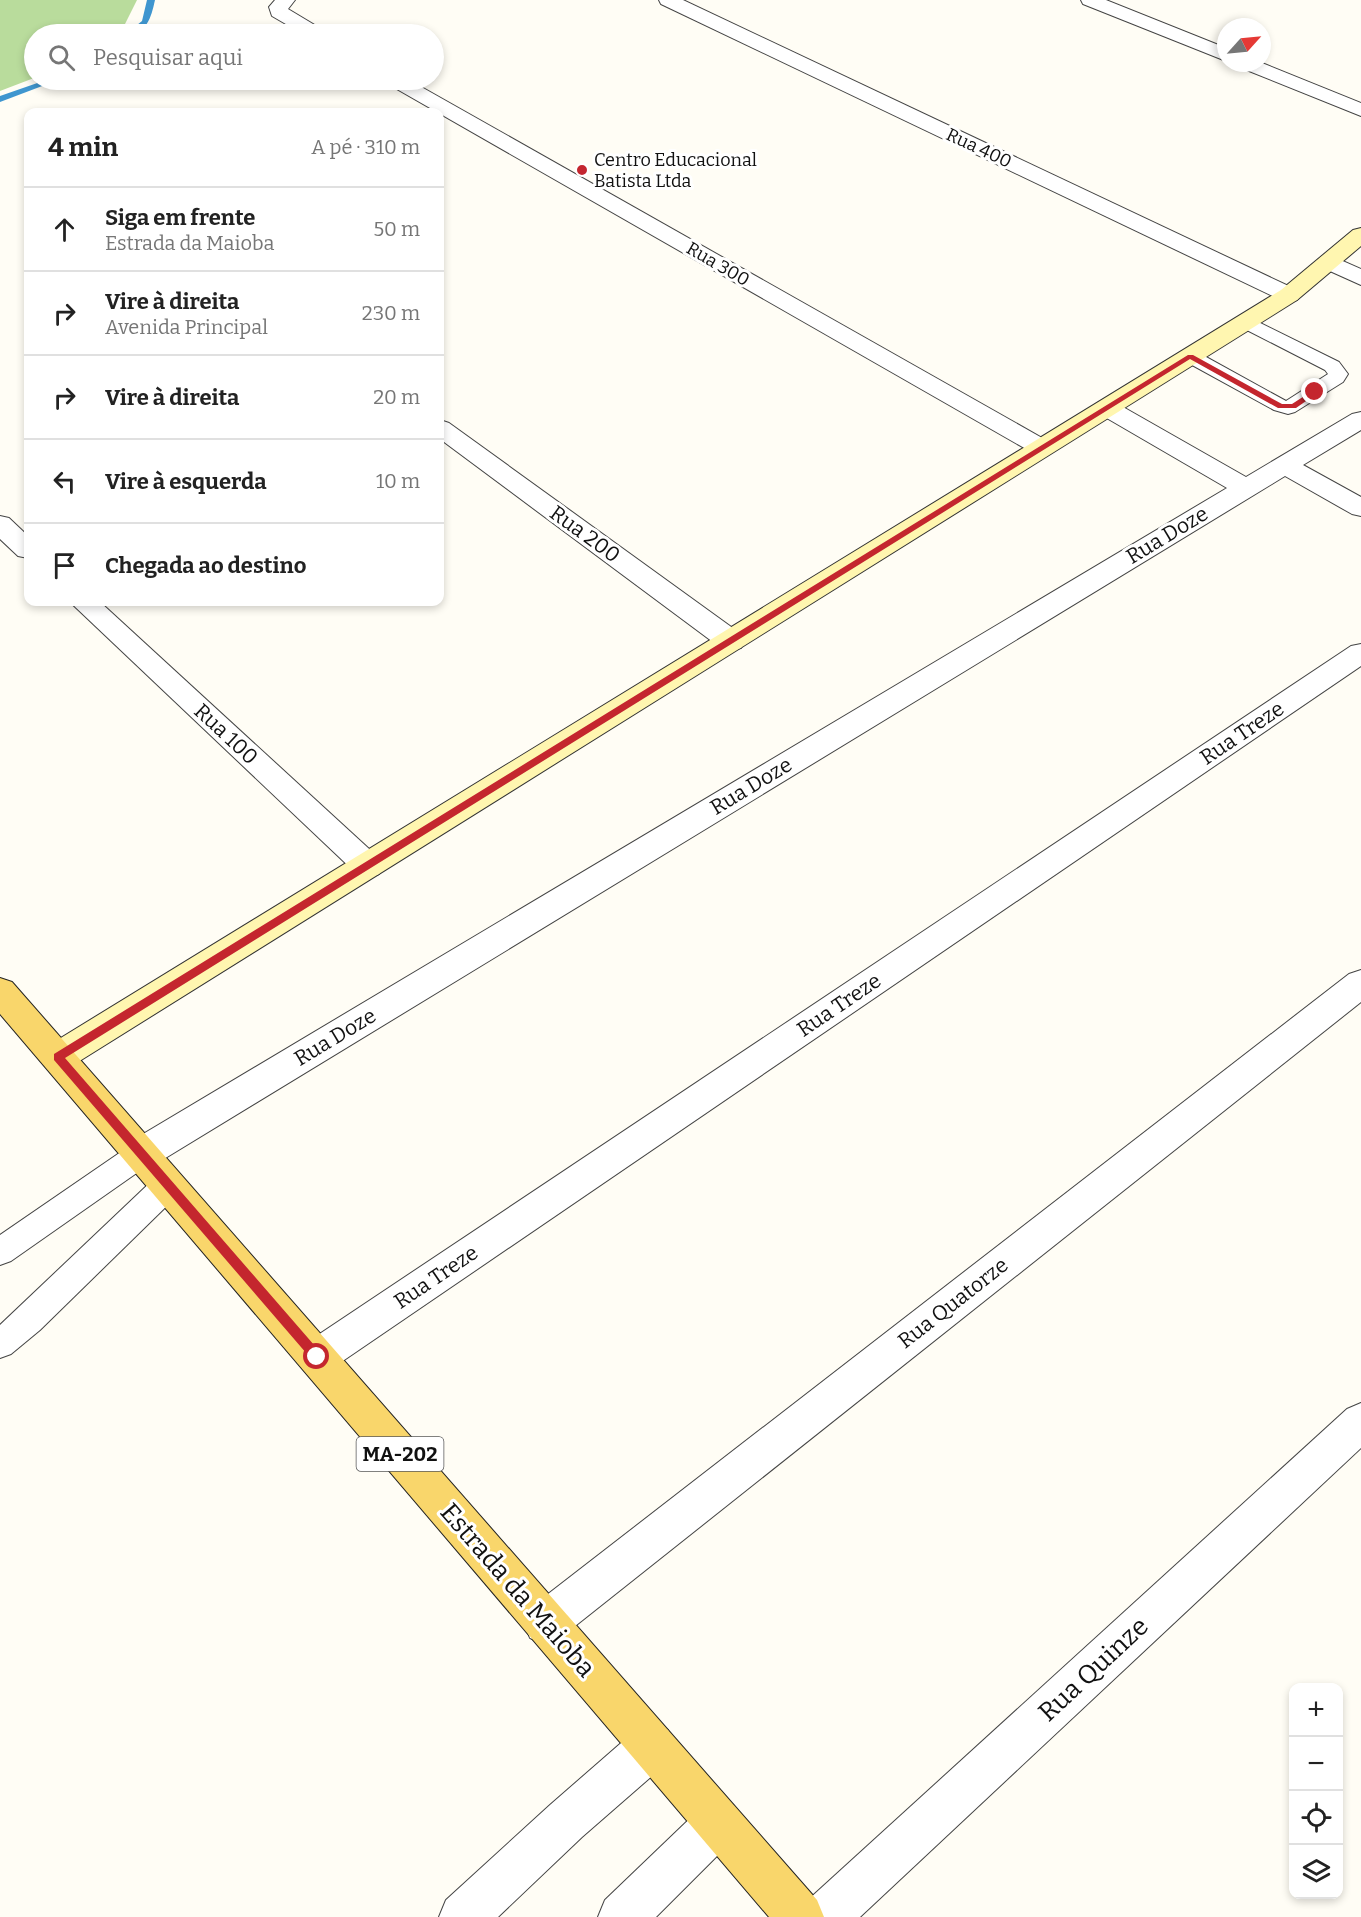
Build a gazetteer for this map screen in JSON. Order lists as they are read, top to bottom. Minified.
{"streets":{"main road":["MA-202","Estrada da Maioba"],"street":["Rua 400","Rua 300","Rua 200","Rua Doze","Rua Treze","Rua 100","Rua Quatorze","Rua Quinze"]},"crossings":[["Rua Doze","Estrada da Maioba"],["Rua Treze","Estrada da Maioba"],["Rua Quatorze","Estrada da Maioba"]],"places":["Centro Educacional Batista Ltda"],"north":"top right","page":{"search":"Pesquisar aqui","heading":["4 min","A pé · 310 m"],"list":[["Siga em frente","Estrada da Maioba","50 m"],["Vire à direita","Avenida Principal","230 m"],["Vire à direita","20 m"],["Vire à esquerda","10 m"],"Chegada ao destino"],"map_buttons":["+","−"]}}
